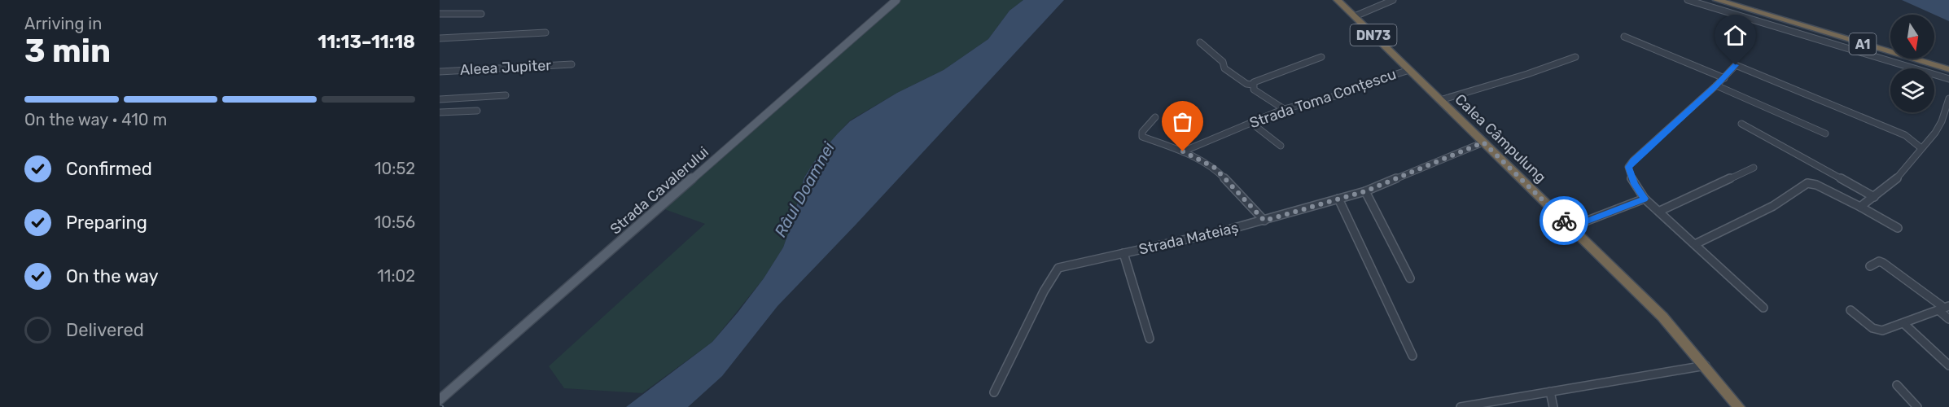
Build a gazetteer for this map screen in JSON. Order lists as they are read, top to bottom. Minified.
{"streets":{"highway":["DN73","A1","Calea Câmpulung"],"main road":["Strada Cavalerului"],"street":["Aleea Jupiter","Strada Toma Conțescu","Strada Mateiaș"]},"crossings":[["Strada Toma Conțescu","Calea Câmpulung"],["Calea Câmpulung","Strada Mateiaș"]],"water":["Râul Doamnei"],"north":"bottom","page":{"heading":["3 min","Arriving in","11:13–11:18"],"bar":"On the way · 410 m","list":[["Confirmed","10:52"],["Preparing","10:56"],["On the way","11:02"],"Delivered"]}}
